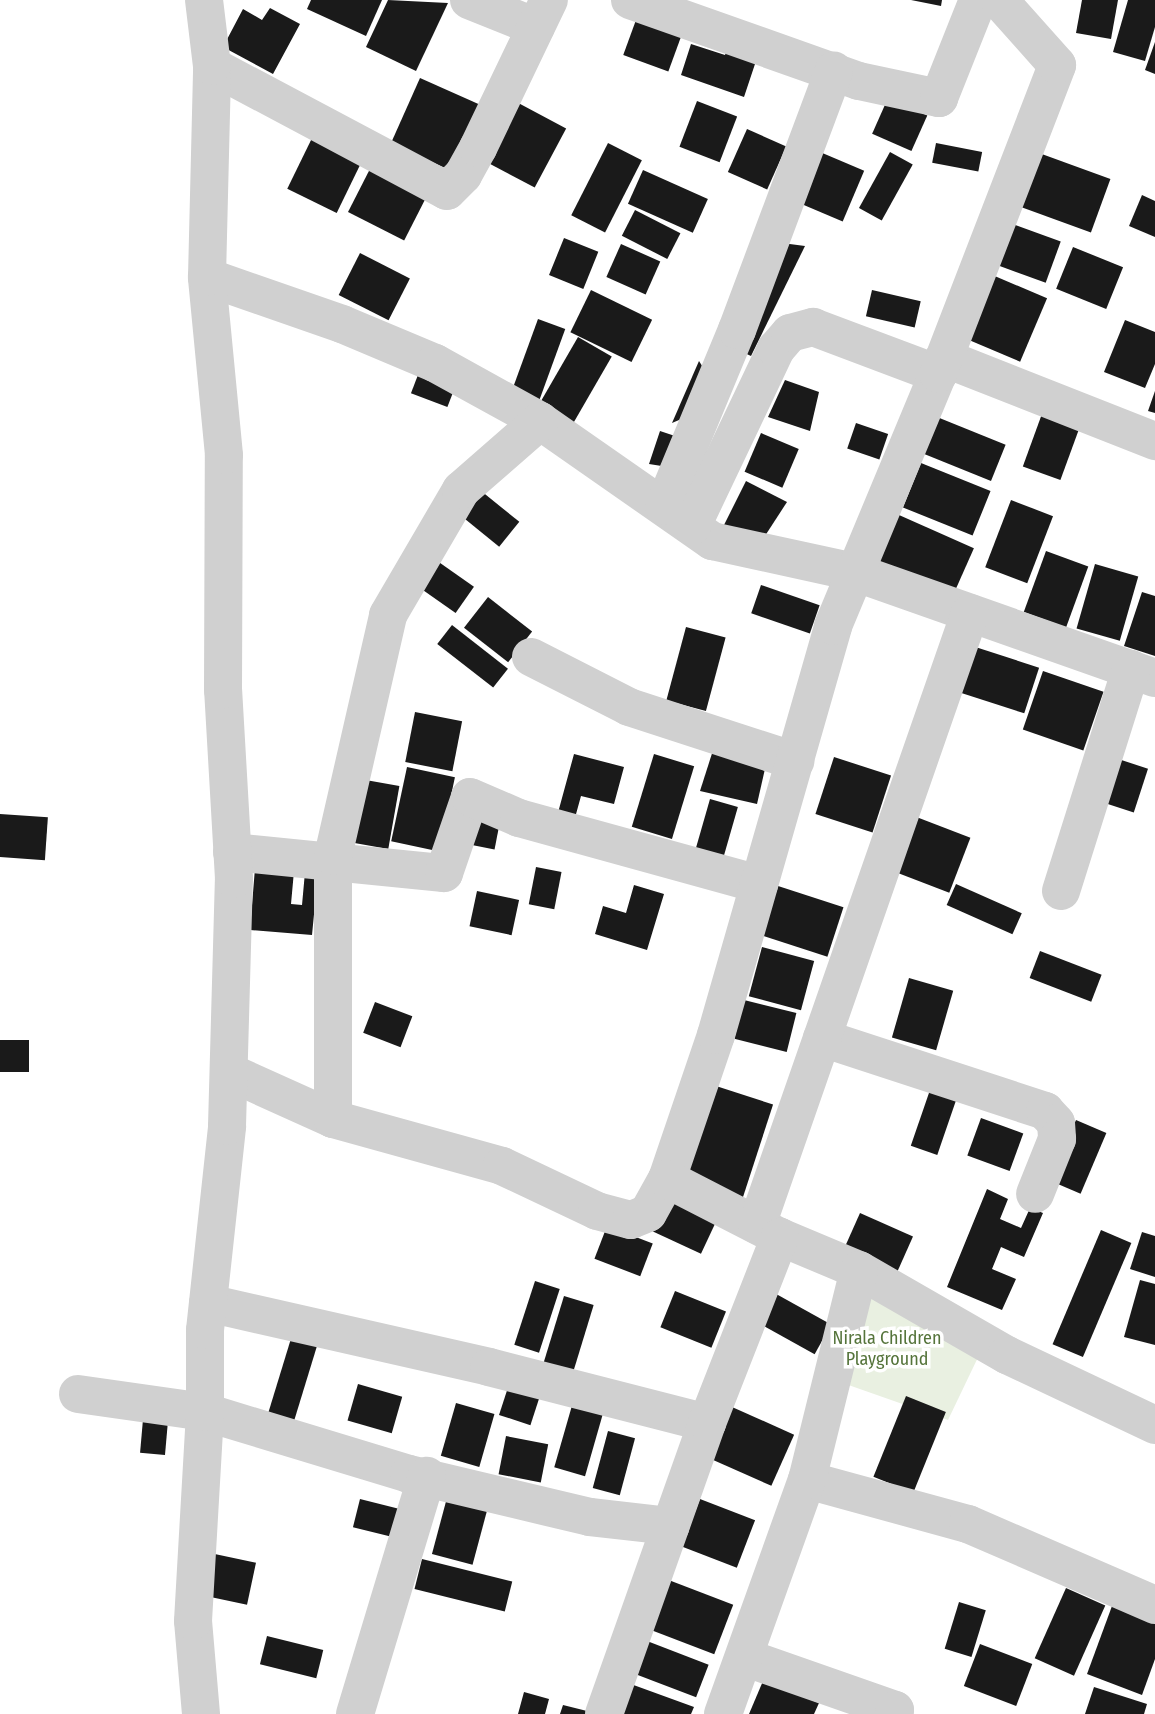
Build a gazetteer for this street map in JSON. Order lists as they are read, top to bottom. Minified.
{"parks":["Nirala Children Playground"]}
